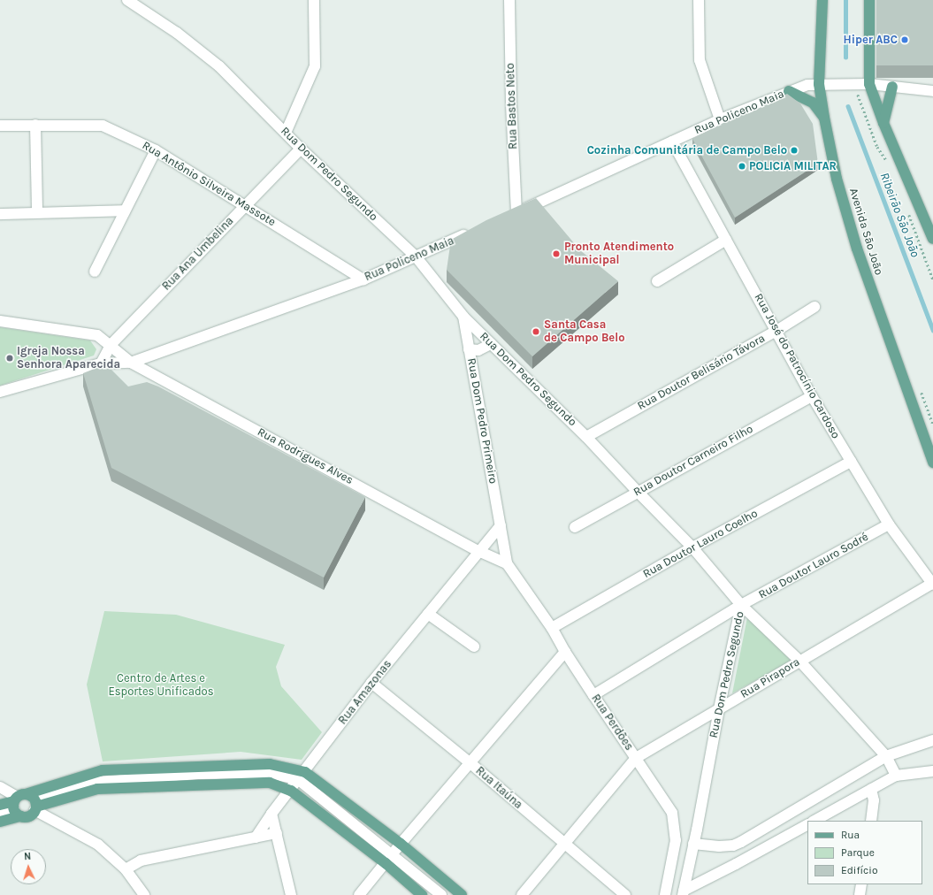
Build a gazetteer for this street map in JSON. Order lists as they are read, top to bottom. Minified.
{"streets":{"main road":["Avenida São João"],"street":["Rua Bastos Neto","Rua Policeno Maia","Rua Dom Pedro Segundo","Rua Antônio Silveira Massote","Rua Ana Umbelina","Rua José do Patrocínio Cardoso","Rua Doutor Belisário Távora","Rua Dom Pedro Primeiro","Rua Rodrigues Alves","Rua Doutor Carneiro Filho","Rua Doutor Lauro Coelho","Rua Doutor Lauro Sodré","Rua Pirapora","Rua Amazonas","Rua Perdões","Rua Itaúna"]},"crossings":[["Rua Bastos Neto","Rua Policeno Maia"],["Rua Policeno Maia","Rua Dom Pedro Segundo"],["Rua Policeno Maia","Rua Antônio Silveira Massote"],["Rua Policeno Maia","Avenida São João"],["Rua Policeno Maia","Rua José do Patrocínio Cardoso"],["Rua Policeno Maia","Rua Rodrigues Alves"],["Rua Dom Pedro Segundo","Rua Ana Umbelina"],["Rua Dom Pedro Segundo","Rua Doutor Belisário Távora"],["Rua Dom Pedro Segundo","Rua Dom Pedro Primeiro"],["Rua Dom Pedro Segundo","Rua Doutor Carneiro Filho"],["Rua Dom Pedro Segundo","Rua Doutor Lauro Coelho"],["Rua Dom Pedro Segundo","Rua Doutor Lauro Sodré"],["Rua Dom Pedro Segundo","Rua Pirapora"],["Rua Antônio Silveira Massote","Rua Ana Umbelina"],["Rua Ana Umbelina","Rua Rodrigues Alves"],["Rua José do Patrocínio Cardoso","Rua Doutor Belisário Távora"],["Rua José do Patrocínio Cardoso","Rua Doutor Carneiro Filho"],["Rua José do Patrocínio Cardoso","Rua Doutor Lauro Coelho"],["Rua José do Patrocínio Cardoso","Rua Doutor Lauro Sodré"],["Rua José do Patrocínio Cardoso","Rua Pirapora"],["Rua Dom Pedro Primeiro","Rua Perdões"],["Rua Rodrigues Alves","Rua Amazonas"],["Rua Doutor Lauro Coelho","Rua Perdões"],["Rua Doutor Lauro Sodré","Rua Perdões"],["Rua Pirapora","Rua Perdões"],["Rua Pirapora","Rua Itaúna"],["Rua Amazonas","Rua Itaúna"]],"water":["Ribeirão São João"],"parks":["Centro de Artes e Esportes Unificados"],"places":["Hiper ABC","Cozinha Comunitária de Campo Belo","POLICIA MILITAR","Pronto Atendimento Municipal","Santa Casa de Campo Belo","Igreja Nossa Senhora Aparecida"],"legend":["Rua","Parque","Edifício"],"north":"top"}
